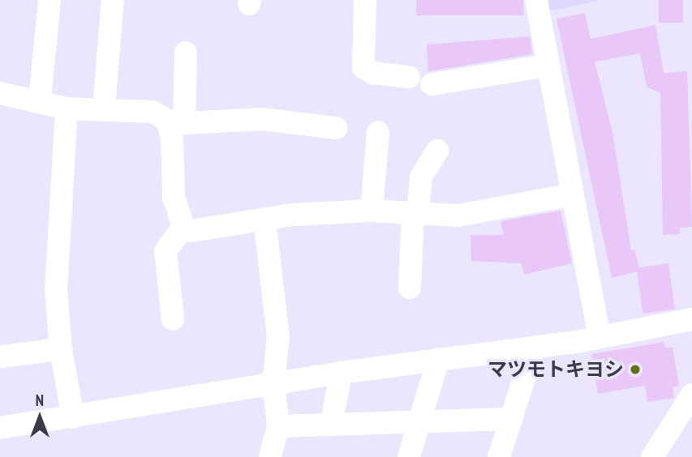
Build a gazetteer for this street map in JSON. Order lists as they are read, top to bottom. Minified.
{"places":["マツモトキヨシ"],"north":"top"}
